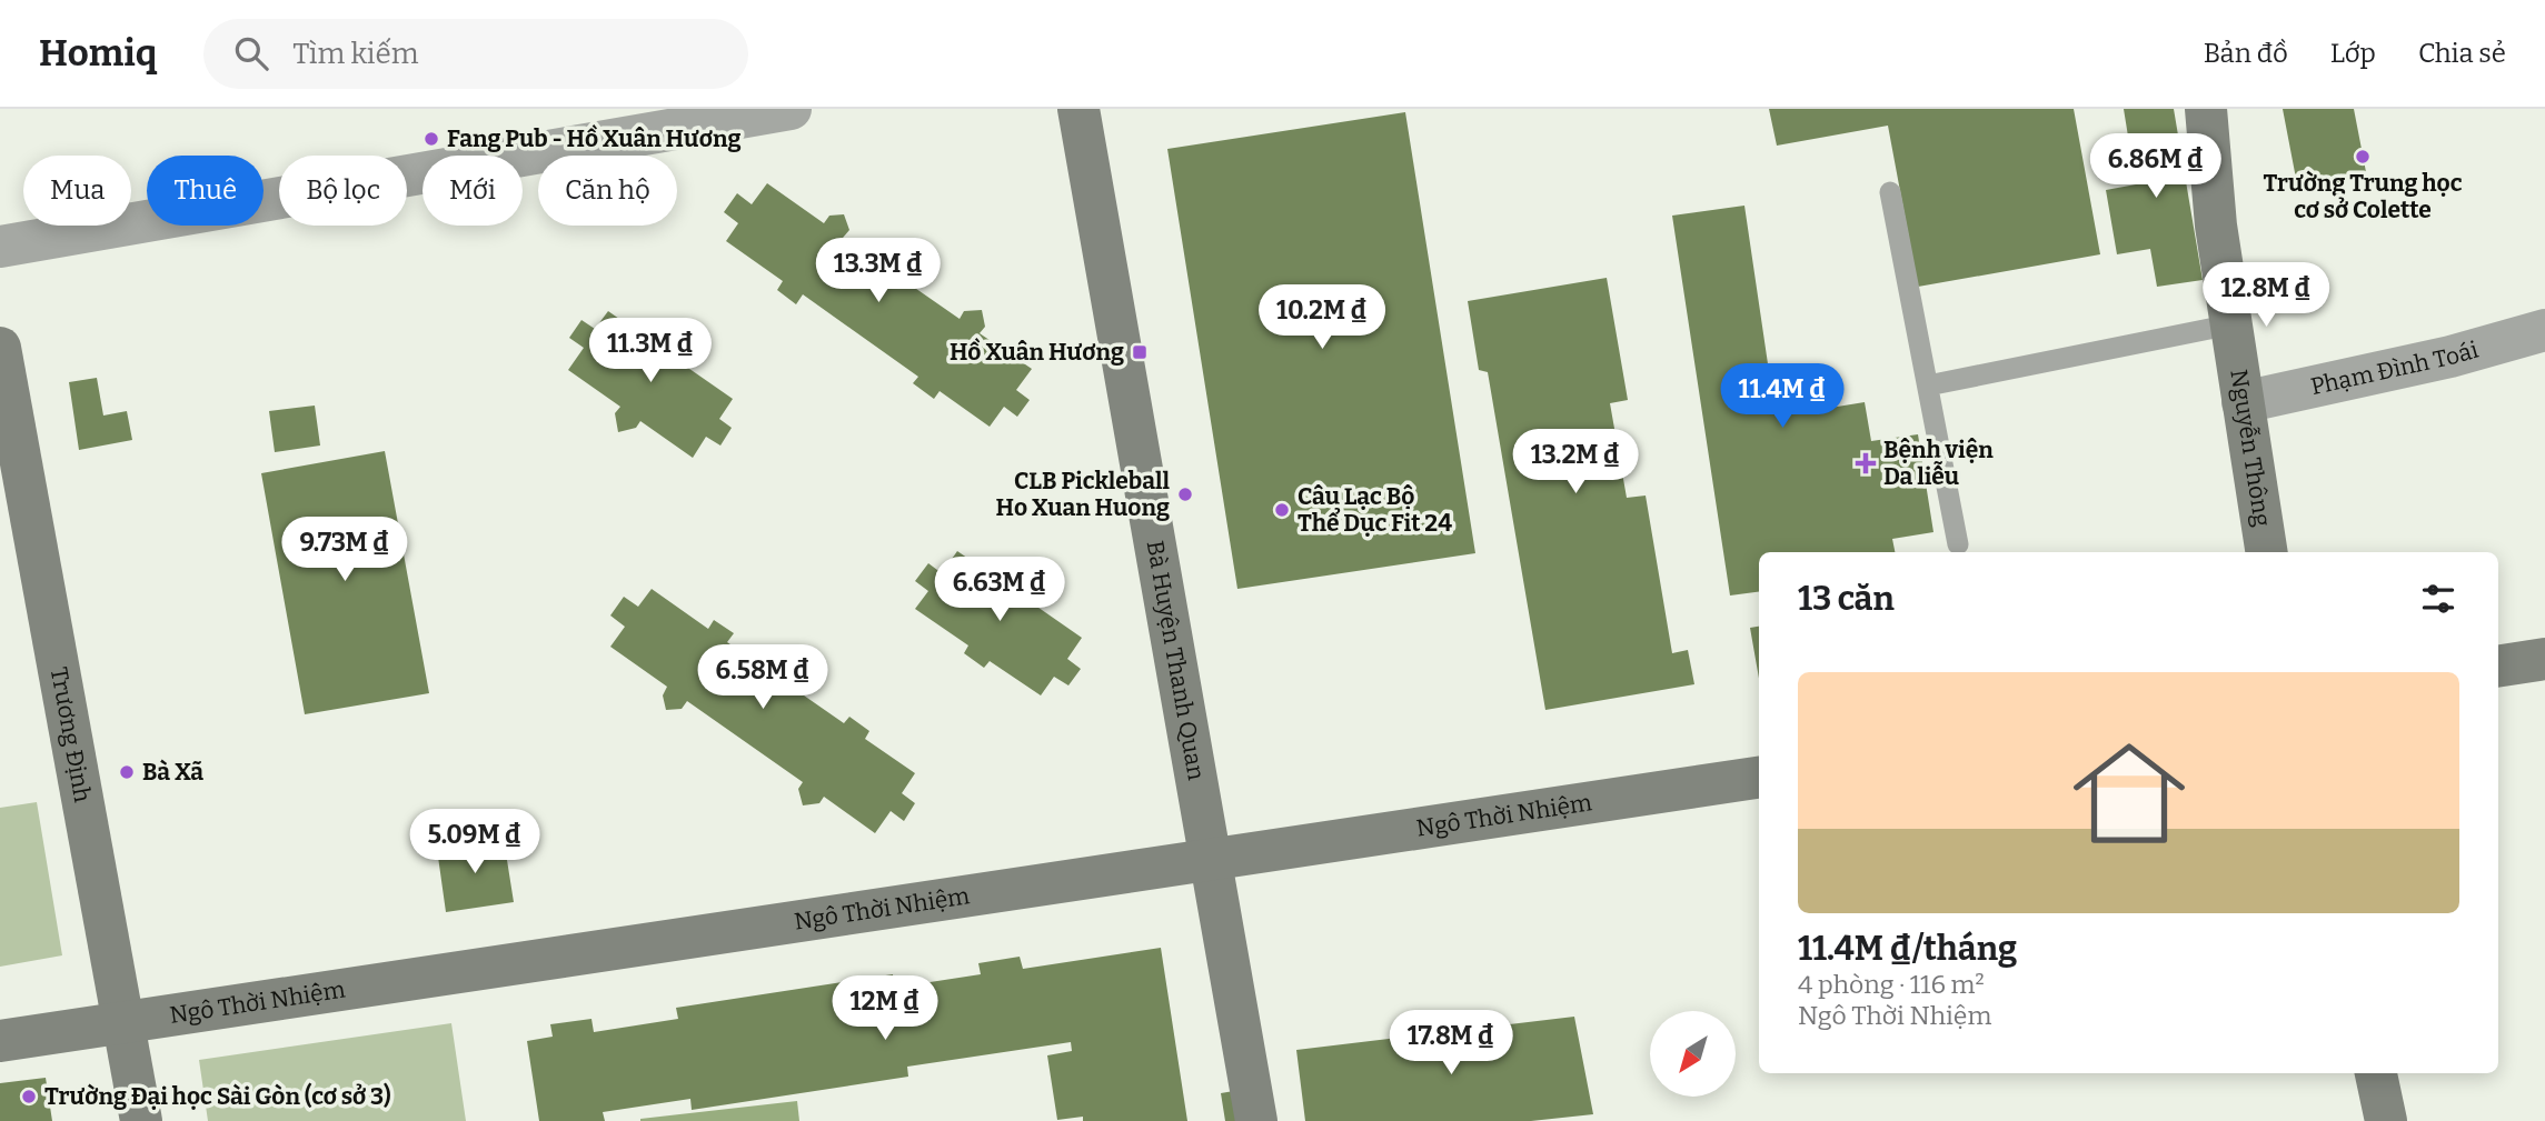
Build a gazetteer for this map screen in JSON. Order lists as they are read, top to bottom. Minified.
{"streets":{"street":["Phạm Ðình Toái","Nguyễn Thông","Bà Huyện Thanh Quan","Trương Định","Ngô Thời Nhiệm"]},"crossings":[["Phạm Ðình Toái","Nguyễn Thông"],["Bà Huyện Thanh Quan","Ngô Thời Nhiệm"],["Trương Định","Ngô Thời Nhiệm"]],"places":{"other":["Fang Pub - Hồ Xuân Hương","Trường Trung học cơ sở Colette","CLB Pickleball Ho Xuan Huong","Câu Lạc Bộ Thể Dục Fit 24","Bà Xã","Trường Đại học Sài Gòn (cơ sở 3)"],"transit":["Hồ Xuân Hương"],"health":["Bệnh viện Da liễu"]},"north":"bottom left","page":{"header":"Homiq","search":"Tìm kiếm","nav":["Bản đồ","Lớp","Chia sẻ"],"price":["6.86M ₫","13.3M ₫","12.8M ₫","10.2M ₫","11.3M ₫","11.4M ₫","13.2M ₫","9.73M ₫","6.63M ₫","6.58M ₫","5.09M ₫","12M ₫","17.8M ₫"],"chip":["Mua","Thuê","Bộ lọc","Mới","Căn hộ"],"heading":"13 căn","list":[{"name":"11.4M ₫/tháng","note":"4 phòng · 116 m² · Ngô Thời Nhiệm"}]}}
